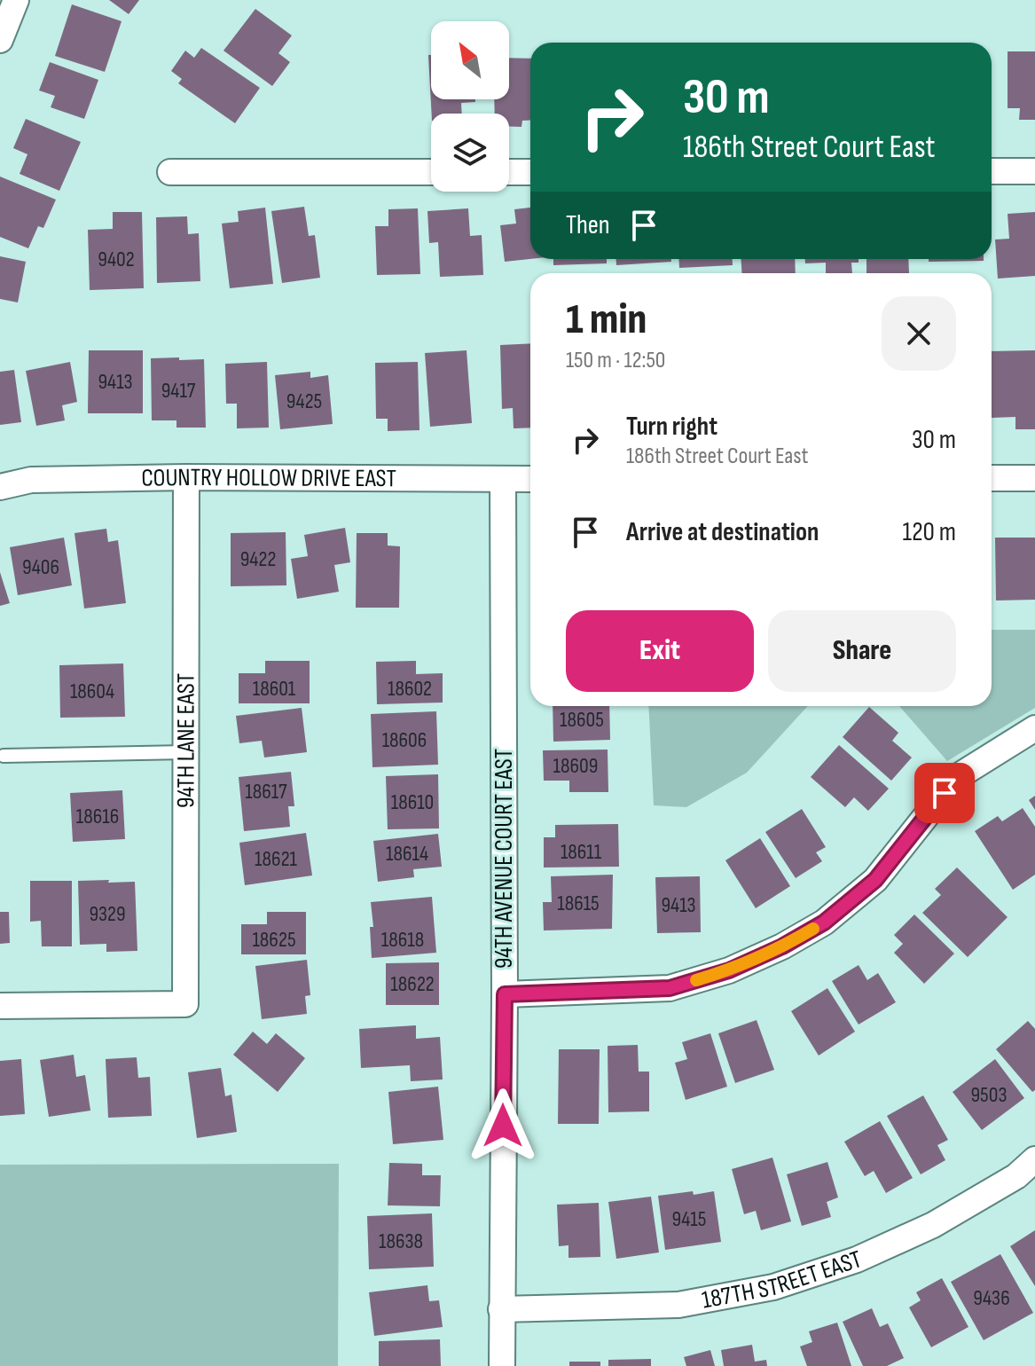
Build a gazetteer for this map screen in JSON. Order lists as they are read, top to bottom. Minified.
{"streets":{"street":["COUNTRY HOLLOW DRIVE EAST","94TH LANE EAST","94TH AVENUE COURT EAST","187TH STREET EAST"]},"crossings":[["COUNTRY HOLLOW DRIVE EAST","94TH LANE EAST"],["COUNTRY HOLLOW DRIVE EAST","94TH AVENUE COURT EAST"],["94TH AVENUE COURT EAST","187TH STREET EAST"]],"house_numbers":["9402","9413","9417","9425","9422","9406","18601","18602","18604","18605","18606","18609","18617","18610","18616","18611","18614","18621","18615","9413","9329","18625","18618","18622","9503","9415","18638","9436"],"north":"top left","page":{"turn":["30 m","186th Street Court East"],"then":"Then","heading":["1 min","150 m · 12:50"],"list":[{"name":"Turn right","note":"186th Street Court East","value":"30 m"},{"name":"Arrive at destination","value":"120 m"}],"buttons":["Exit","Share"]}}
